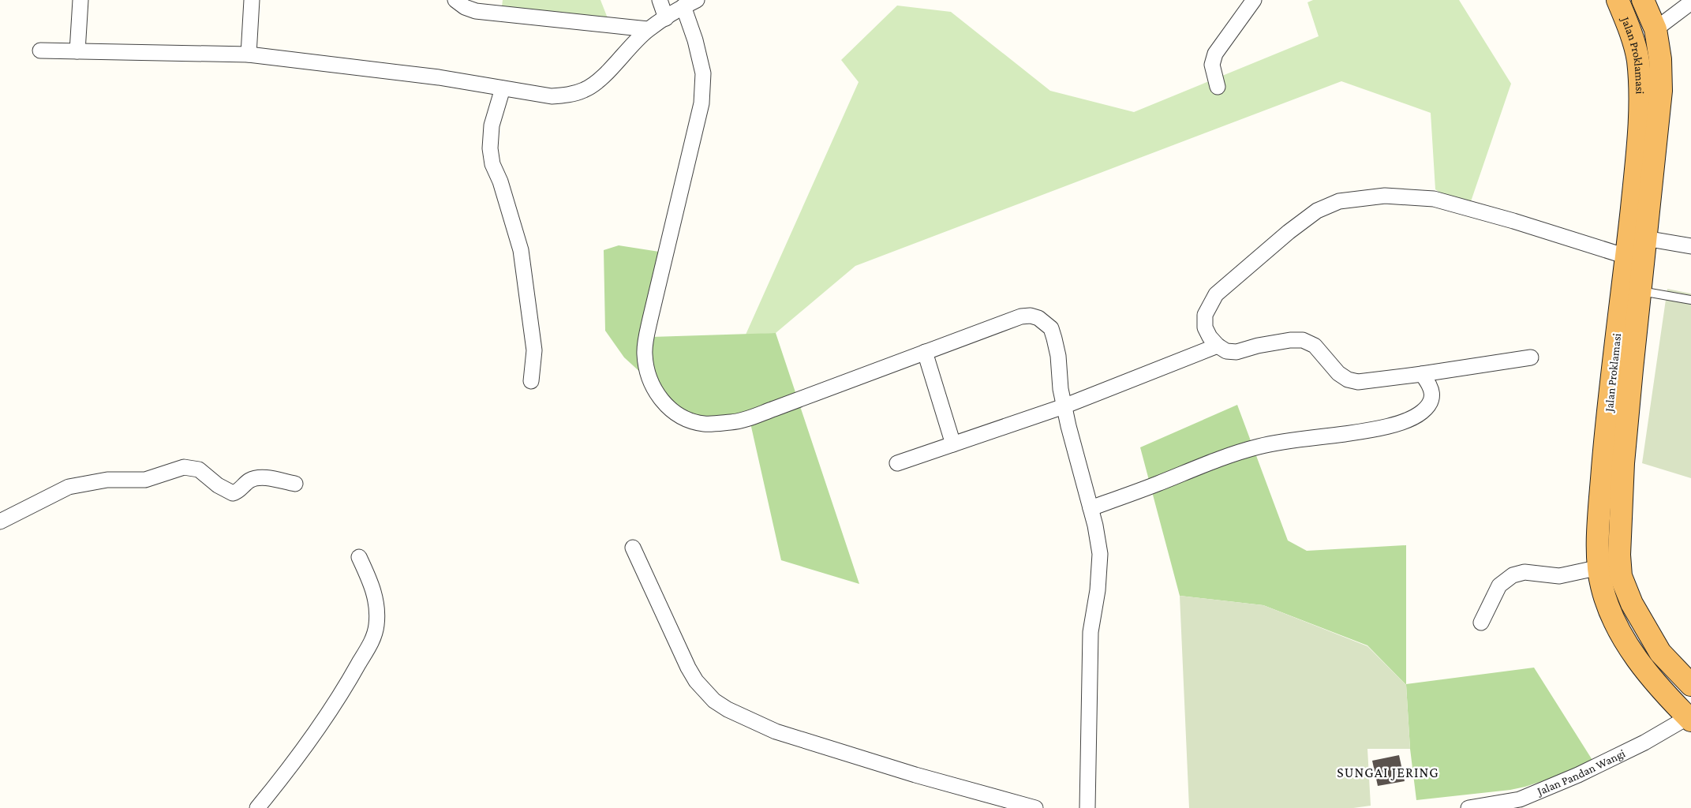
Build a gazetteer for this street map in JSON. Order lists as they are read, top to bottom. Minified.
{"streets":{"highway":["Jalan Proklamasi"],"street":["Jalan Pandan Wangi"]},"crossings":[["Jalan Proklamasi","Jalan Pandan Wangi"]],"districts":["SUNGAI JERING"]}
